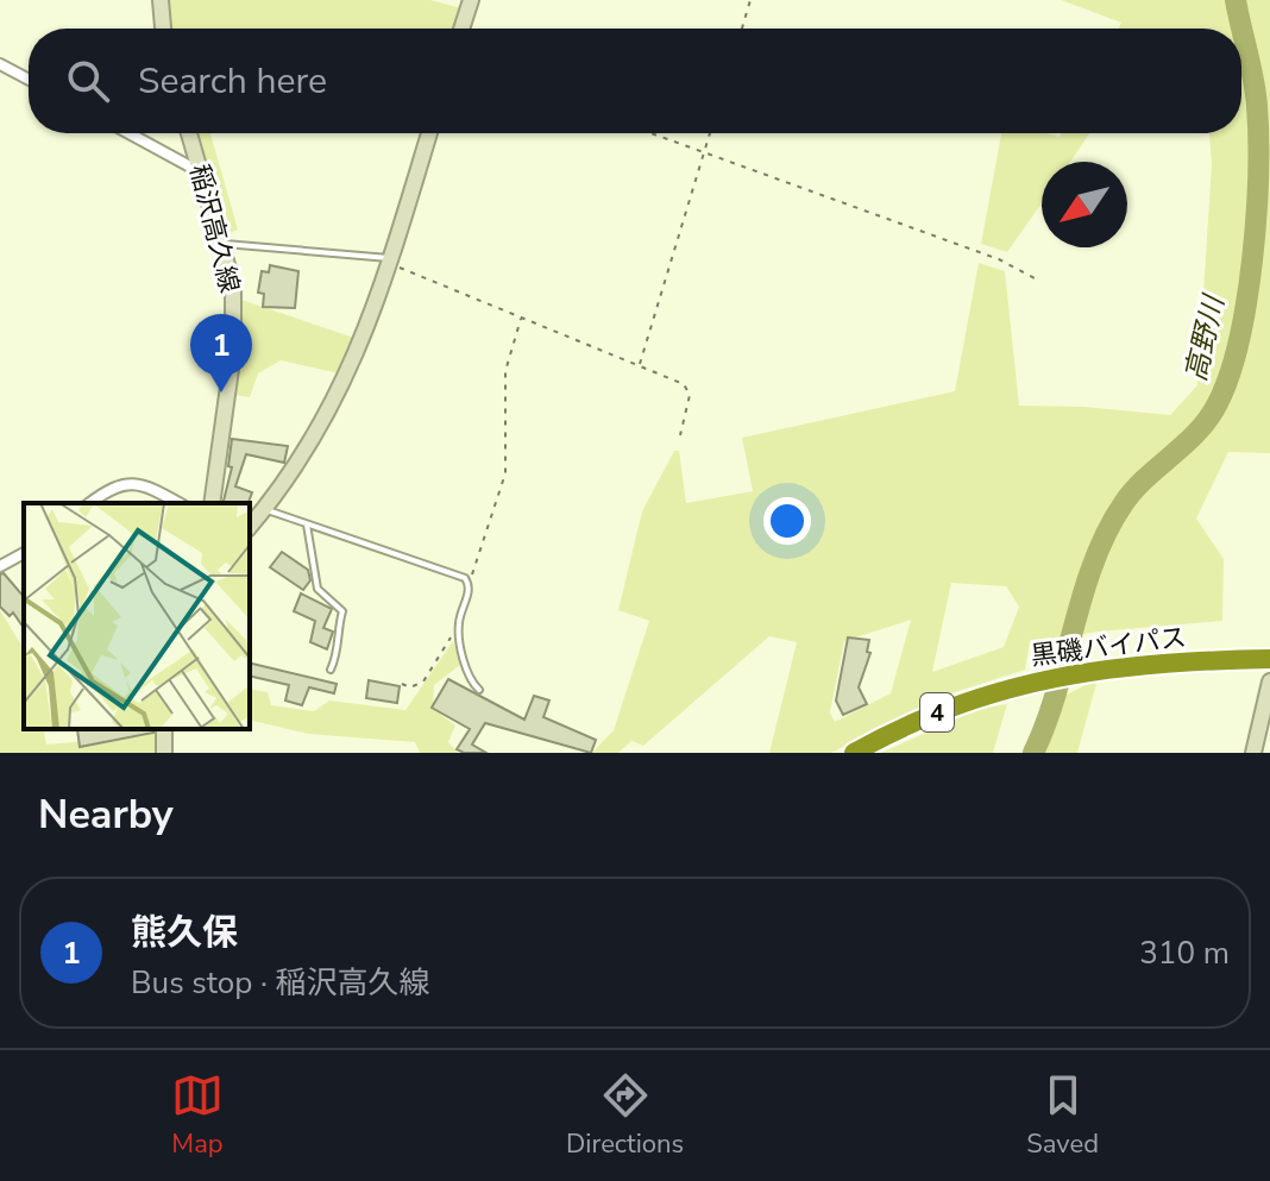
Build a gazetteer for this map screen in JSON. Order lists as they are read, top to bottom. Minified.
{"streets":{"highway":["黒磯バイパス","4"],"street":["稲沢高久線"]},"water":["高野川"],"north":"bottom left","page":{"search":"Search here","pins":"1","heading":"Nearby","list":[{"mark":"1","name":"熊久保","note":"Bus stop · 稲沢高久線","value":"310 m"}],"nav":["Map","Directions","Saved"]}}
